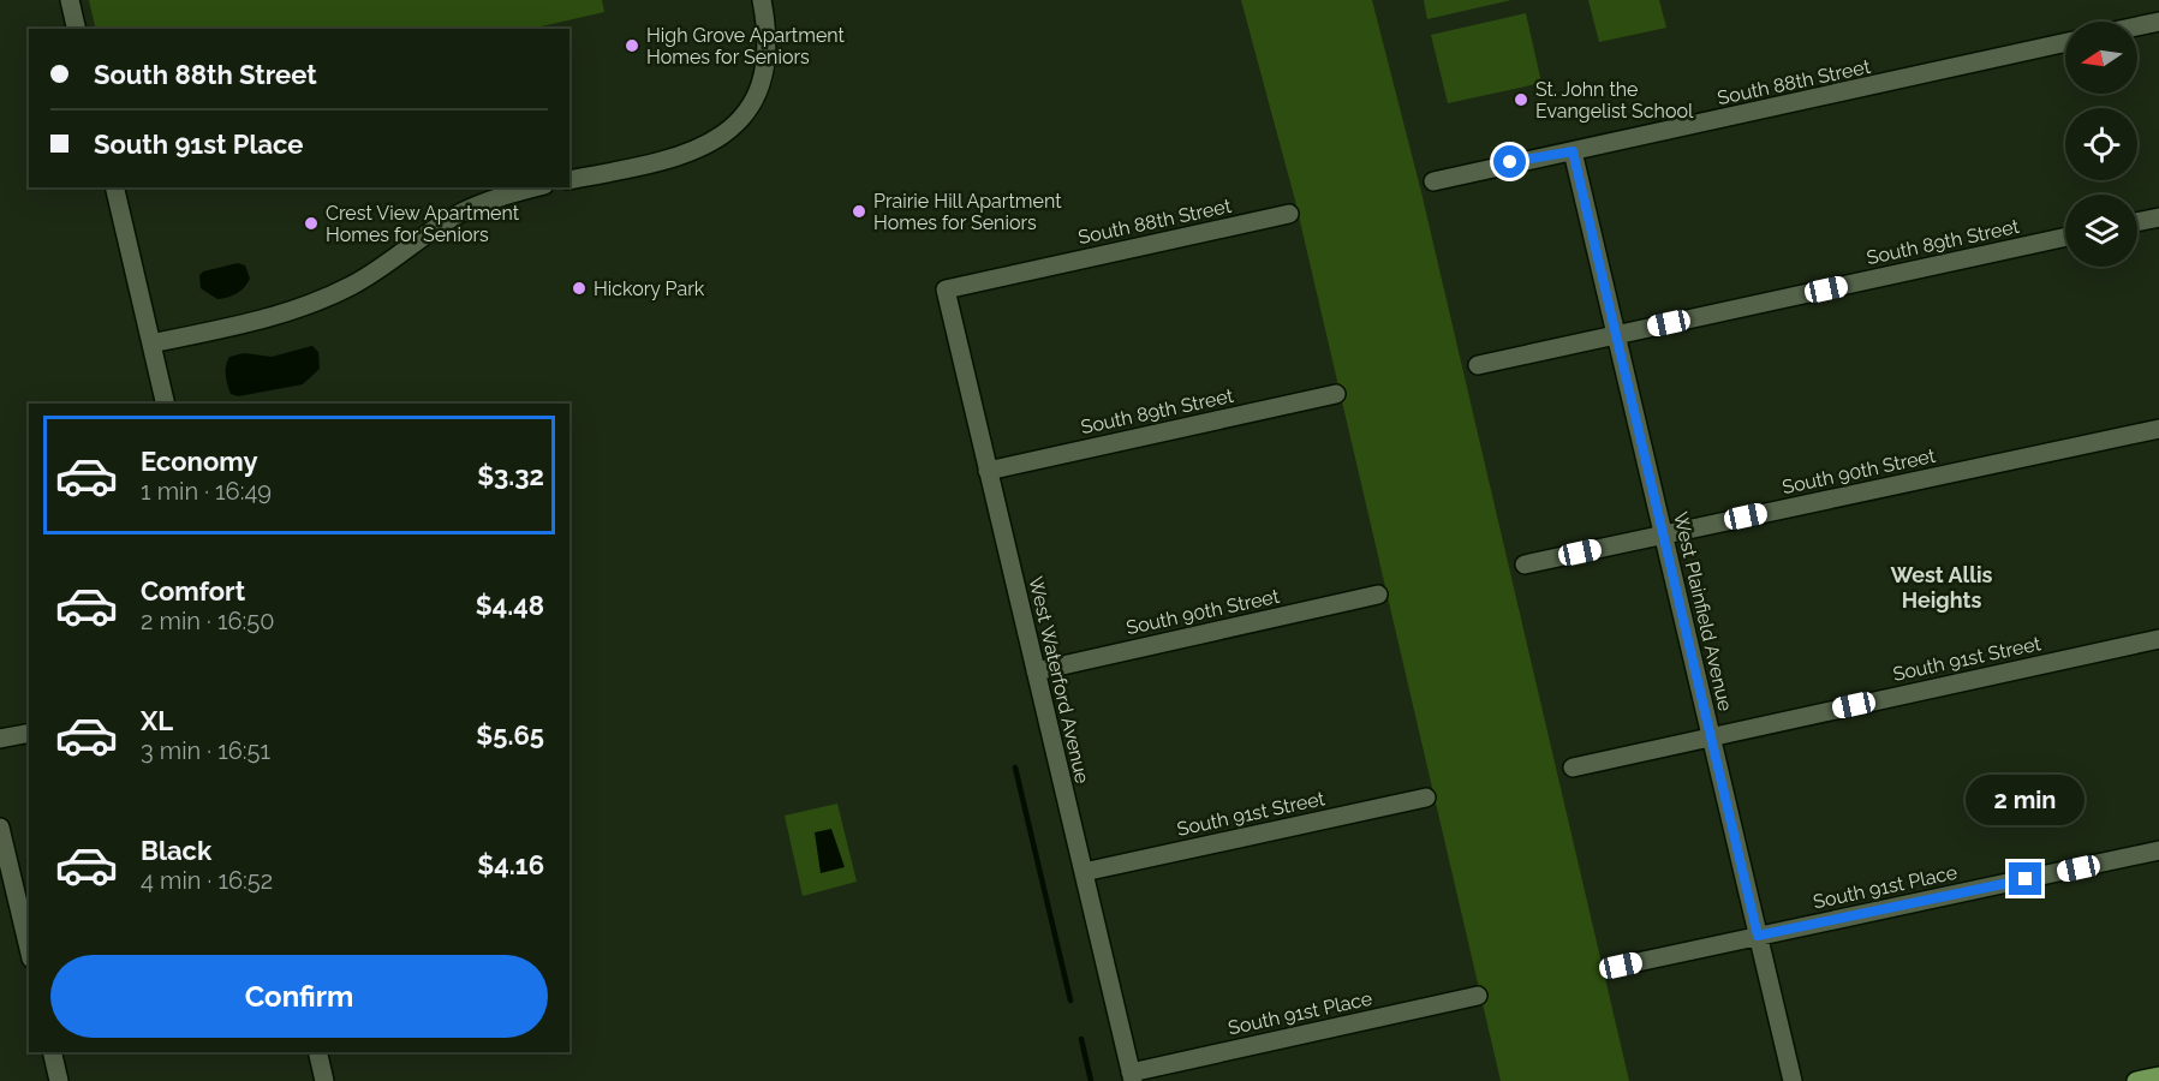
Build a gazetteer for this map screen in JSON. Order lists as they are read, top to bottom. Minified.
{"streets":{"street":["South 88th Street","South 89th Street","South 90th Street","West Plainfield Avenue","South 91st Street","West Waterford Avenue","South 91st Place"]},"crossings":[["South 88th Street","West Plainfield Avenue"],["South 88th Street","West Waterford Avenue"],["South 89th Street","West Plainfield Avenue"],["South 89th Street","West Waterford Avenue"],["South 90th Street","West Plainfield Avenue"],["South 90th Street","West Waterford Avenue"],["West Plainfield Avenue","South 91st Street"],["West Plainfield Avenue","South 91st Place"],["South 91st Street","West Waterford Avenue"],["West Waterford Avenue","South 91st Place"]],"districts":["West Allis Heights"],"places":["High Grove Apartment Homes for Seniors","St. John the Evangelist School","Prairie Hill Apartment Homes for Seniors","Crest View Apartment Homes for Seniors","Hickory Park"],"north":"left","page":{"banner":["South 88th Street","South 91st Place"],"list":[{"name":"Economy","note":"1 min · 16:49","value":"$3.32"},{"name":"Comfort","note":"2 min · 16:50","value":"$4.48"},{"name":"XL","note":"3 min · 16:51","value":"$5.65"},{"name":"Black","note":"4 min · 16:52","value":"$4.16"}],"bubble":"2 min","buttons":"Confirm"}}
